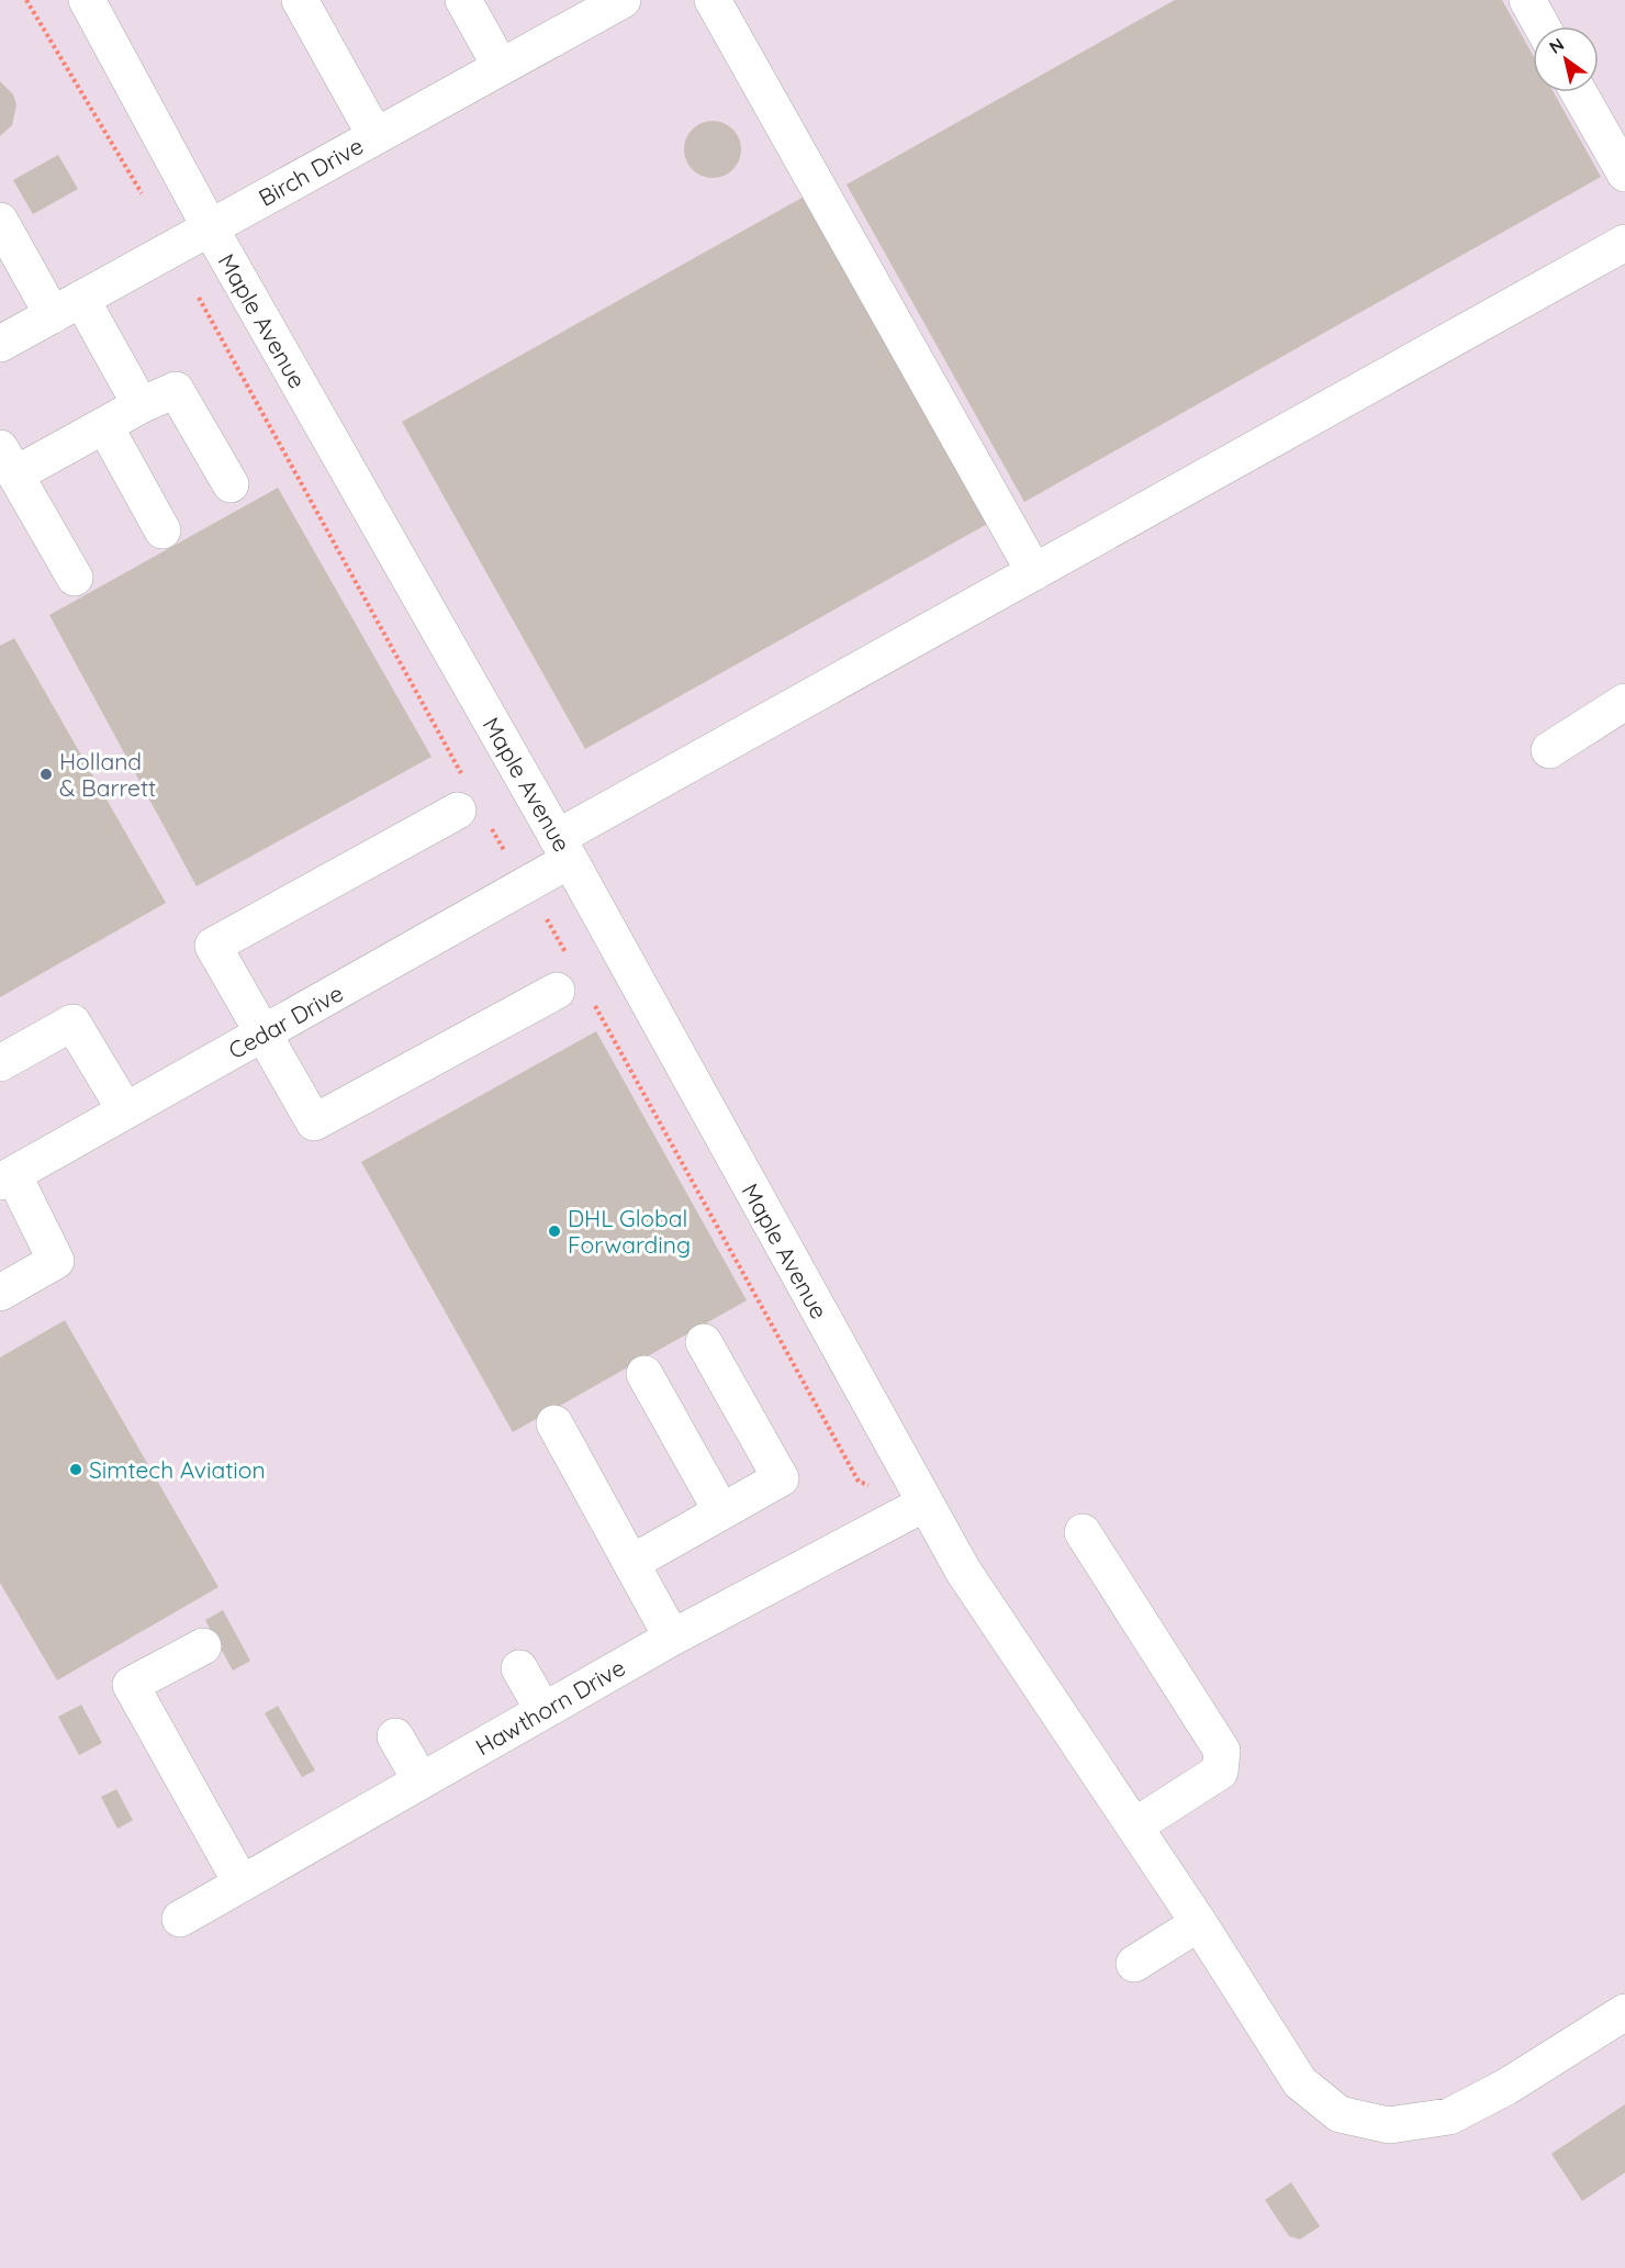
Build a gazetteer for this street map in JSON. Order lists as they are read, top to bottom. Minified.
{"streets":{"street":["Birch Drive","Maple Avenue","Cedar Drive","Hawthorn Drive"]},"crossings":[["Birch Drive","Maple Avenue"],["Maple Avenue","Cedar Drive"],["Maple Avenue","Hawthorn Drive"]],"places":["Holland & Barrett","DHL Global Forwarding","Simtech Aviation"],"north":"top left"}
